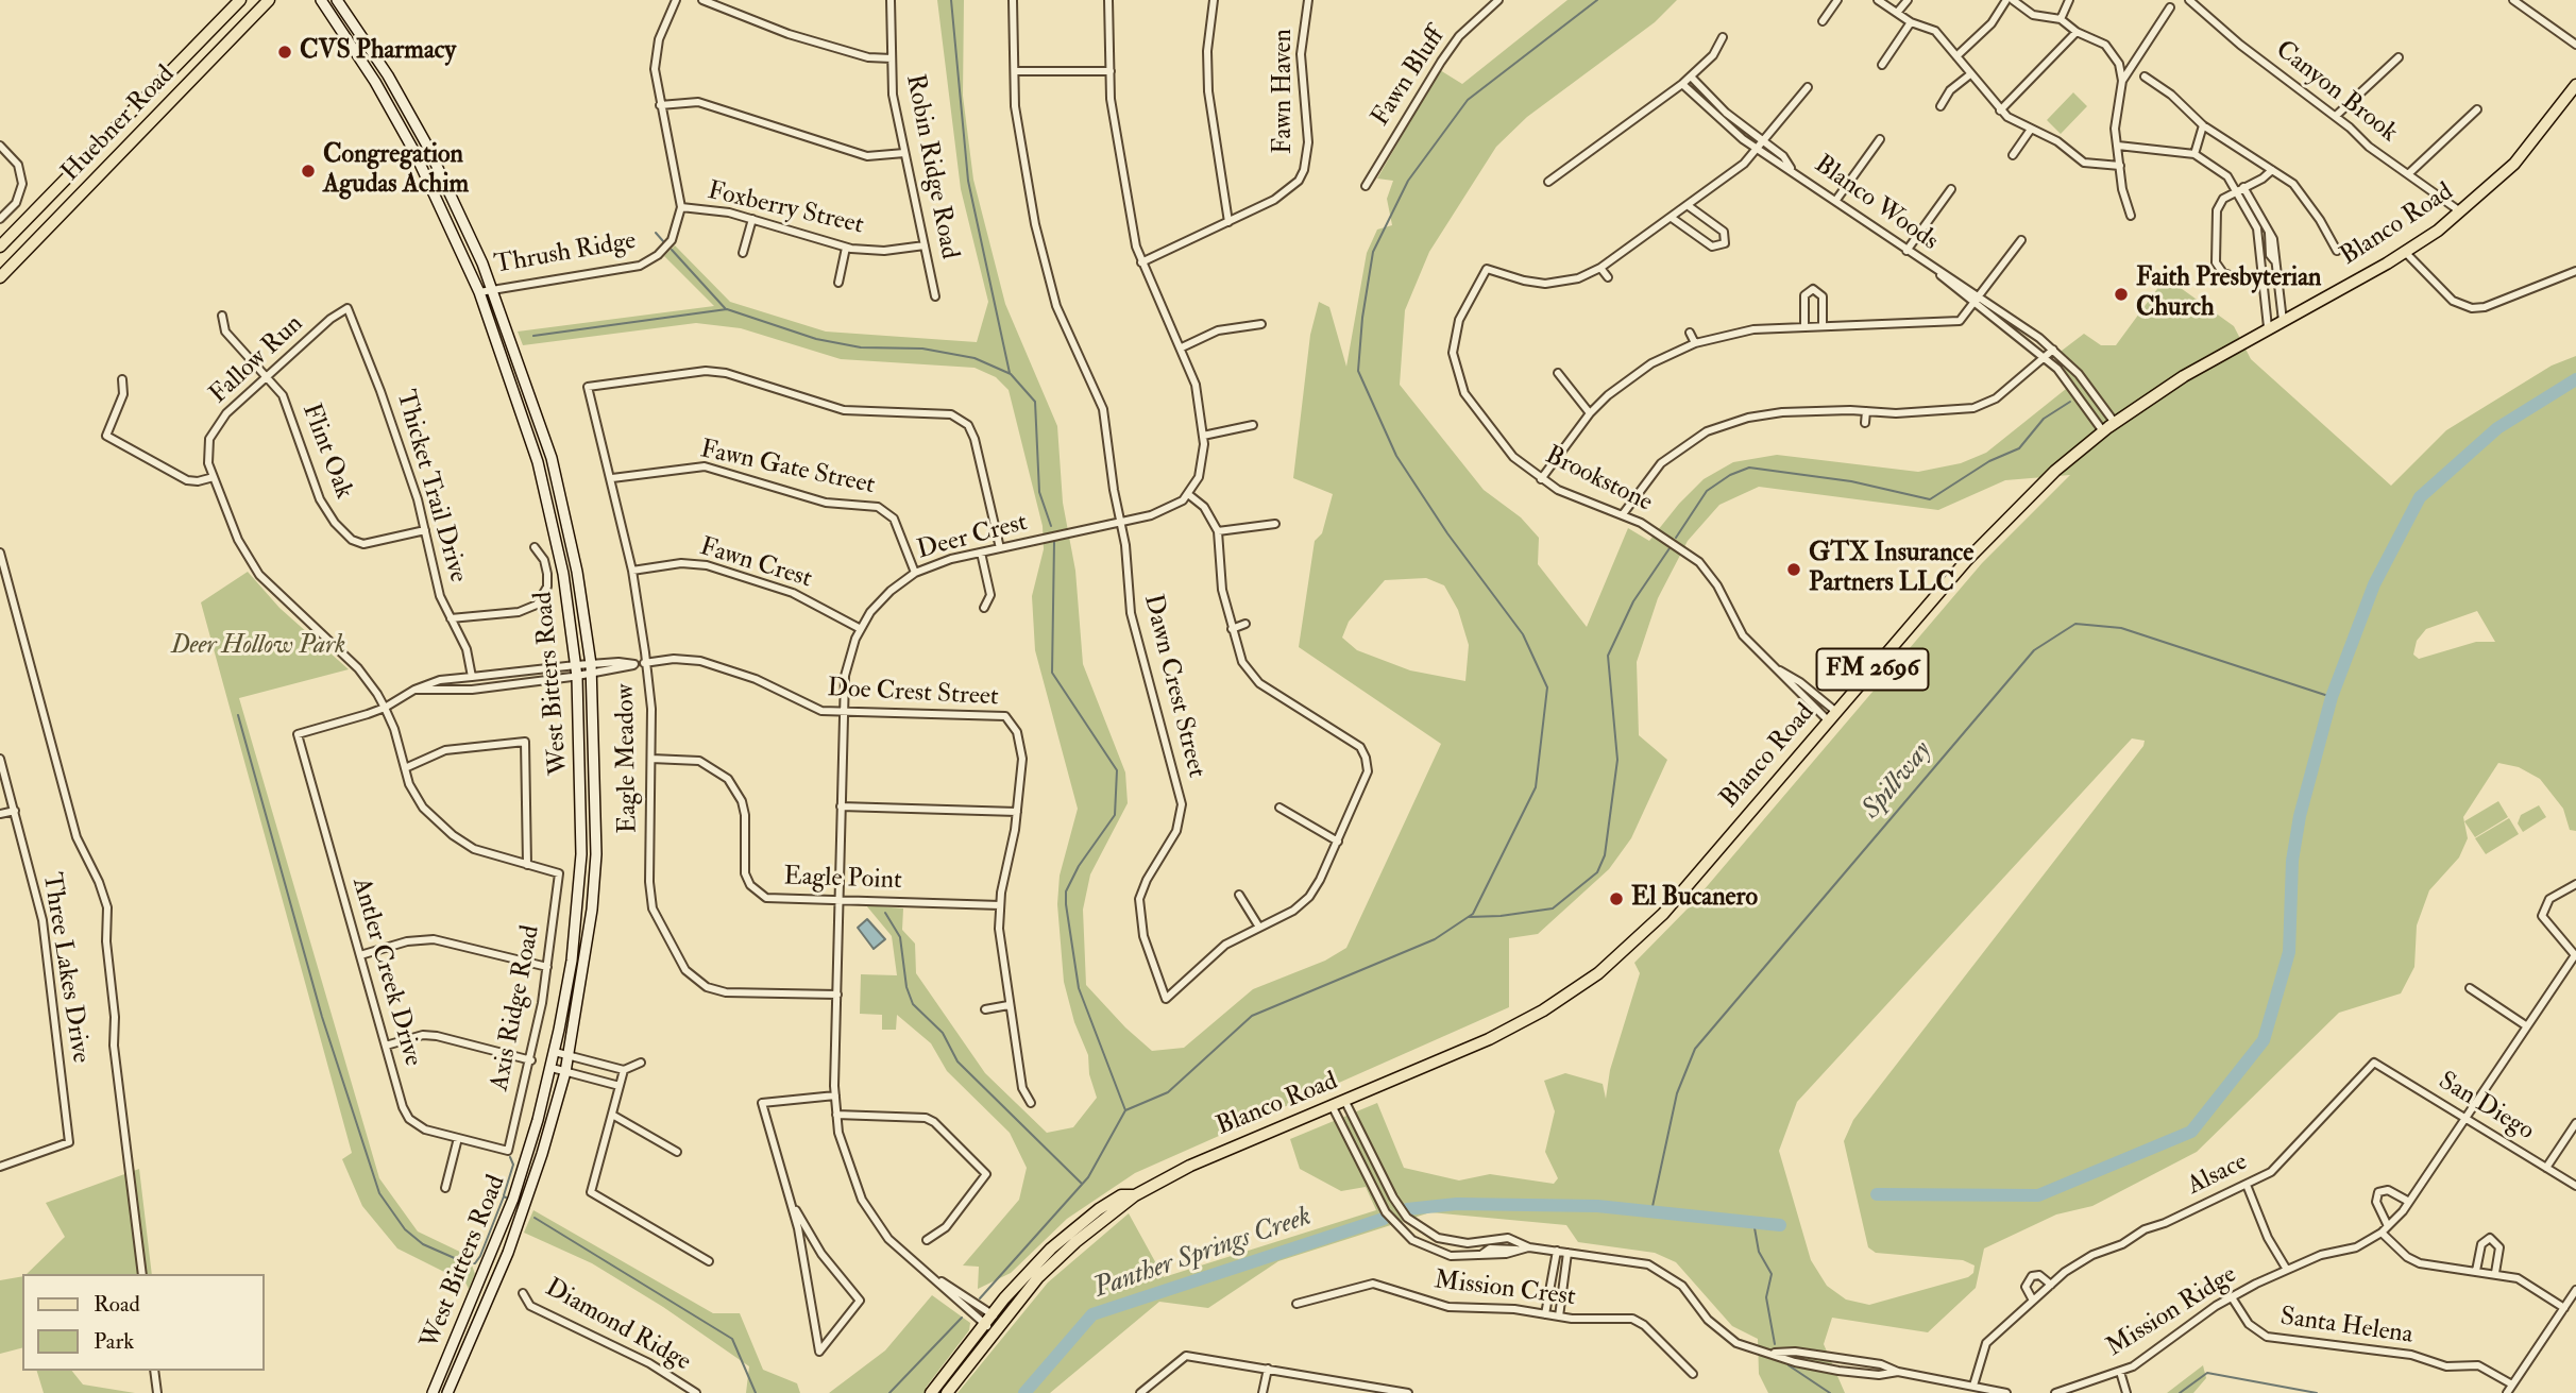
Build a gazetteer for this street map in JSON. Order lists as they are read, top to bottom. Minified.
{"streets":{"main road":["Huebner Road","Blanco Road","FM 2696","West Bitters Road"],"street":["Fawn Bluff","Fawn Haven","Canyon Brook","Robin Ridge Road","Blanco Woods","Foxberry Street","Thrush Ridge","Fallow Run","Flint Oak","Fawn Gate Street","Brookstone","Thicket Trail Drive","Deer Crest","Fawn Crest","Dawn Crest Street","Doe Crest Street","Eagle Meadow","Eagle Point","Three Lakes Drive","Antler Creek Drive","Axis Ridge Road","San Diego","Alsace","Mission Crest","Mission Ridge","Diamond Ridge","Santa Helena"]},"crossings":[["Canyon Brook","Blanco Road"],["Robin Ridge Road","Foxberry Street"],["Blanco Woods","Blanco Road"],["Foxberry Street","Thrush Ridge"],["Blanco Road","Brookstone"],["Blanco Road","Deer Crest"],["Thrush Ridge","West Bitters Road"],["Fallow Run","Flint Oak"],["Fallow Run","Thicket Trail Drive"],["Fallow Run","Antler Creek Drive"],["Fallow Run","Axis Ridge Road"],["Flint Oak","Thicket Trail Drive"],["Fawn Gate Street","Deer Crest"],["Fawn Gate Street","Eagle Meadow"],["Deer Crest","Fawn Crest"],["Deer Crest","Dawn Crest Street"],["Deer Crest","Doe Crest Street"],["Deer Crest","Eagle Meadow"],["Deer Crest","Eagle Point"],["Fawn Crest","Eagle Meadow"],["West Bitters Road","Doe Crest Street"],["Doe Crest Street","Eagle Meadow"],["Doe Crest Street","Eagle Point"],["Eagle Meadow","Eagle Point"],["Antler Creek Drive","Axis Ridge Road"],["San Diego","Alsace"],["San Diego","Mission Ridge"],["Mission Ridge","Santa Helena"]],"water":["Spillway","Panther Springs Creek"],"parks":["Deer Hollow Park"],"places":["CVS Pharmacy","Congregation Agudas Achim","Faith Presbyterian Church","GTX Insurance Partners LLC","El Bucanero"],"legend":["Road","Park"]}
